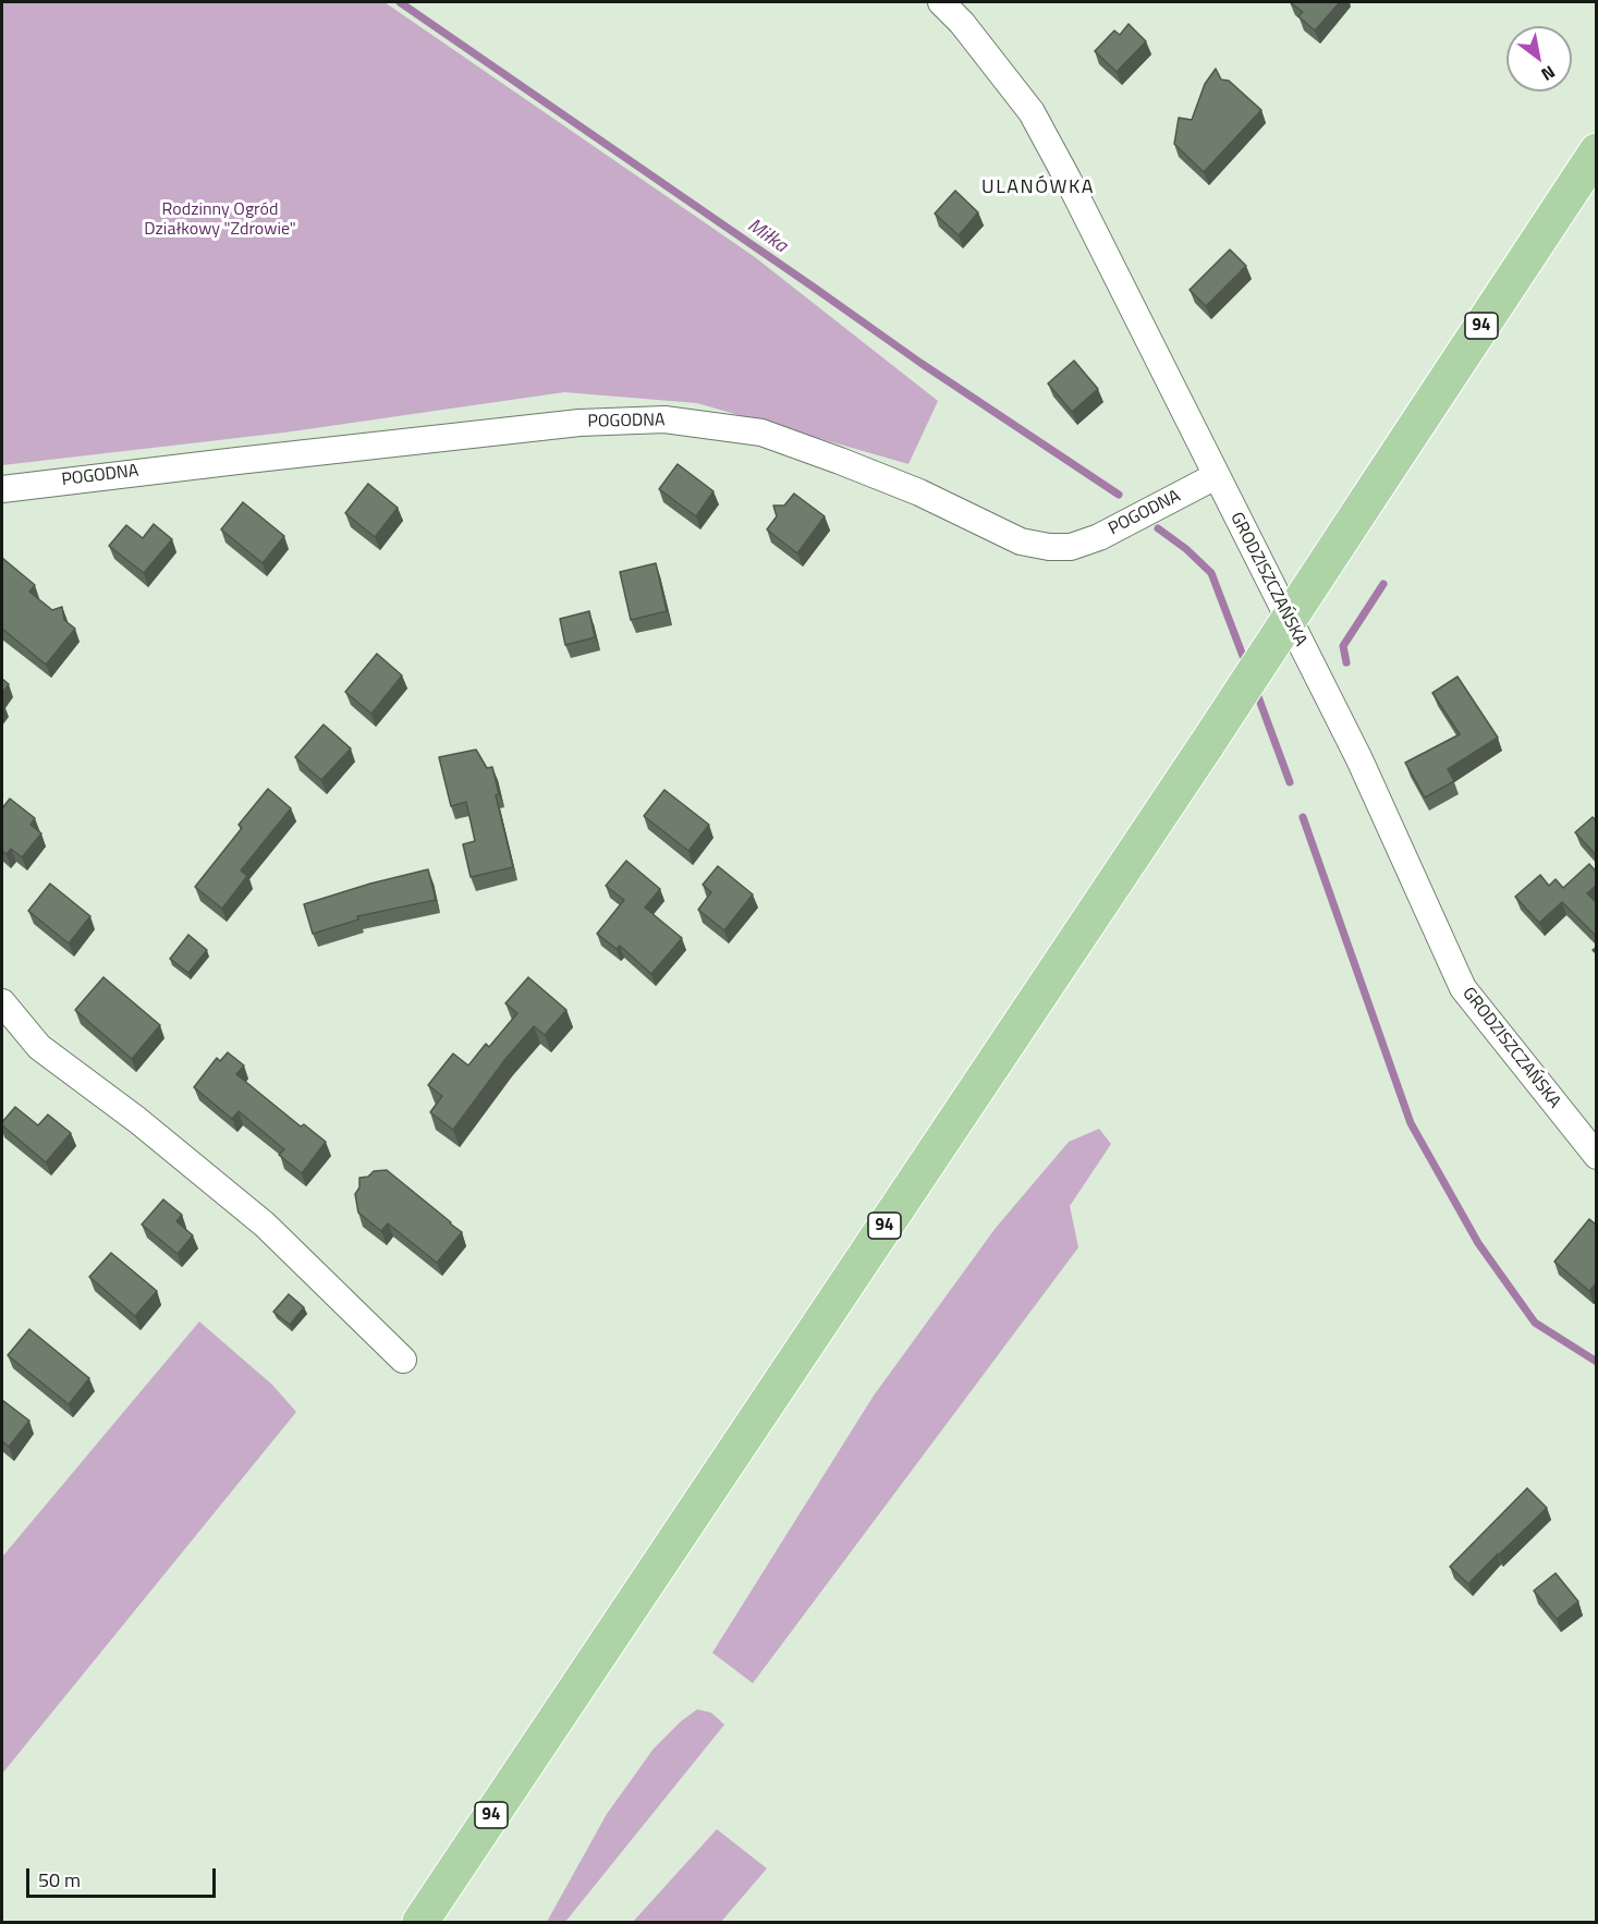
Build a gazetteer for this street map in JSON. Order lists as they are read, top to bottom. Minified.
{"streets":{"main road":["94"],"street":["POGODNA","GRODZISZCZAŃSKA"]},"crossings":[["POGODNA","GRODZISZCZAŃSKA"]],"districts":["ULANÓWKA"],"water":["Miłka"],"parks":["Rodzinny Ogród Działkowy \"Zdrowie\""],"scale_bar":"50 m","north":"bottom right"}
